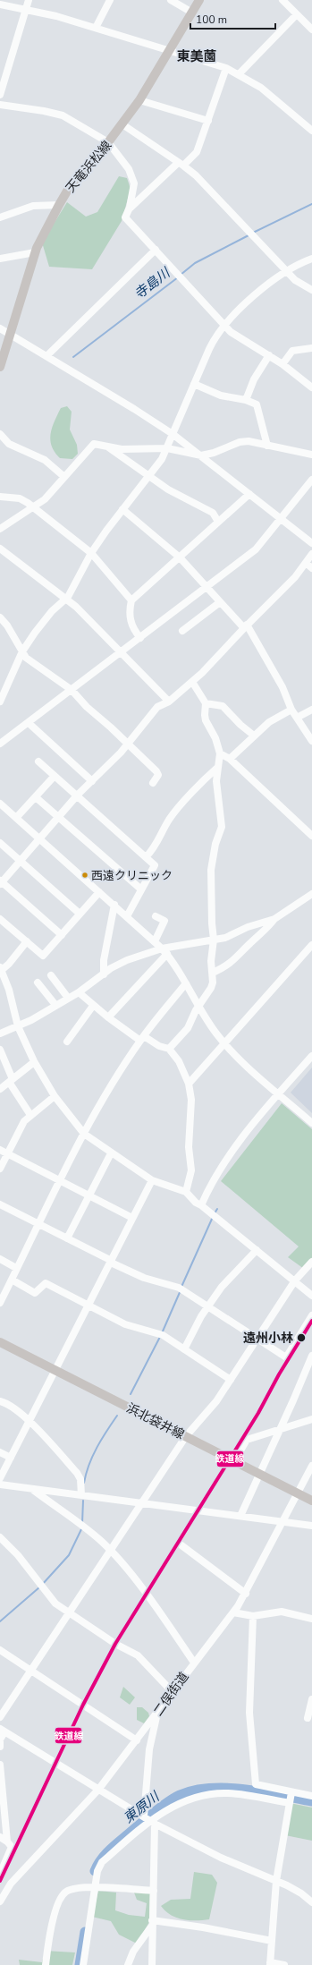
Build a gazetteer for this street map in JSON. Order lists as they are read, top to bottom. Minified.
{"streets":{"main road":["天竜浜松線","浜北袋井線"],"street":["二俣街道"]},"crossings":[["浜北袋井線","二俣街道"]],"districts":["東美薗"],"water":["寺島川","東原川"],"places":["西遠クリニック","遠州小林"],"lines":["transit line 鉄道線"],"scale_bar":"100 m"}
